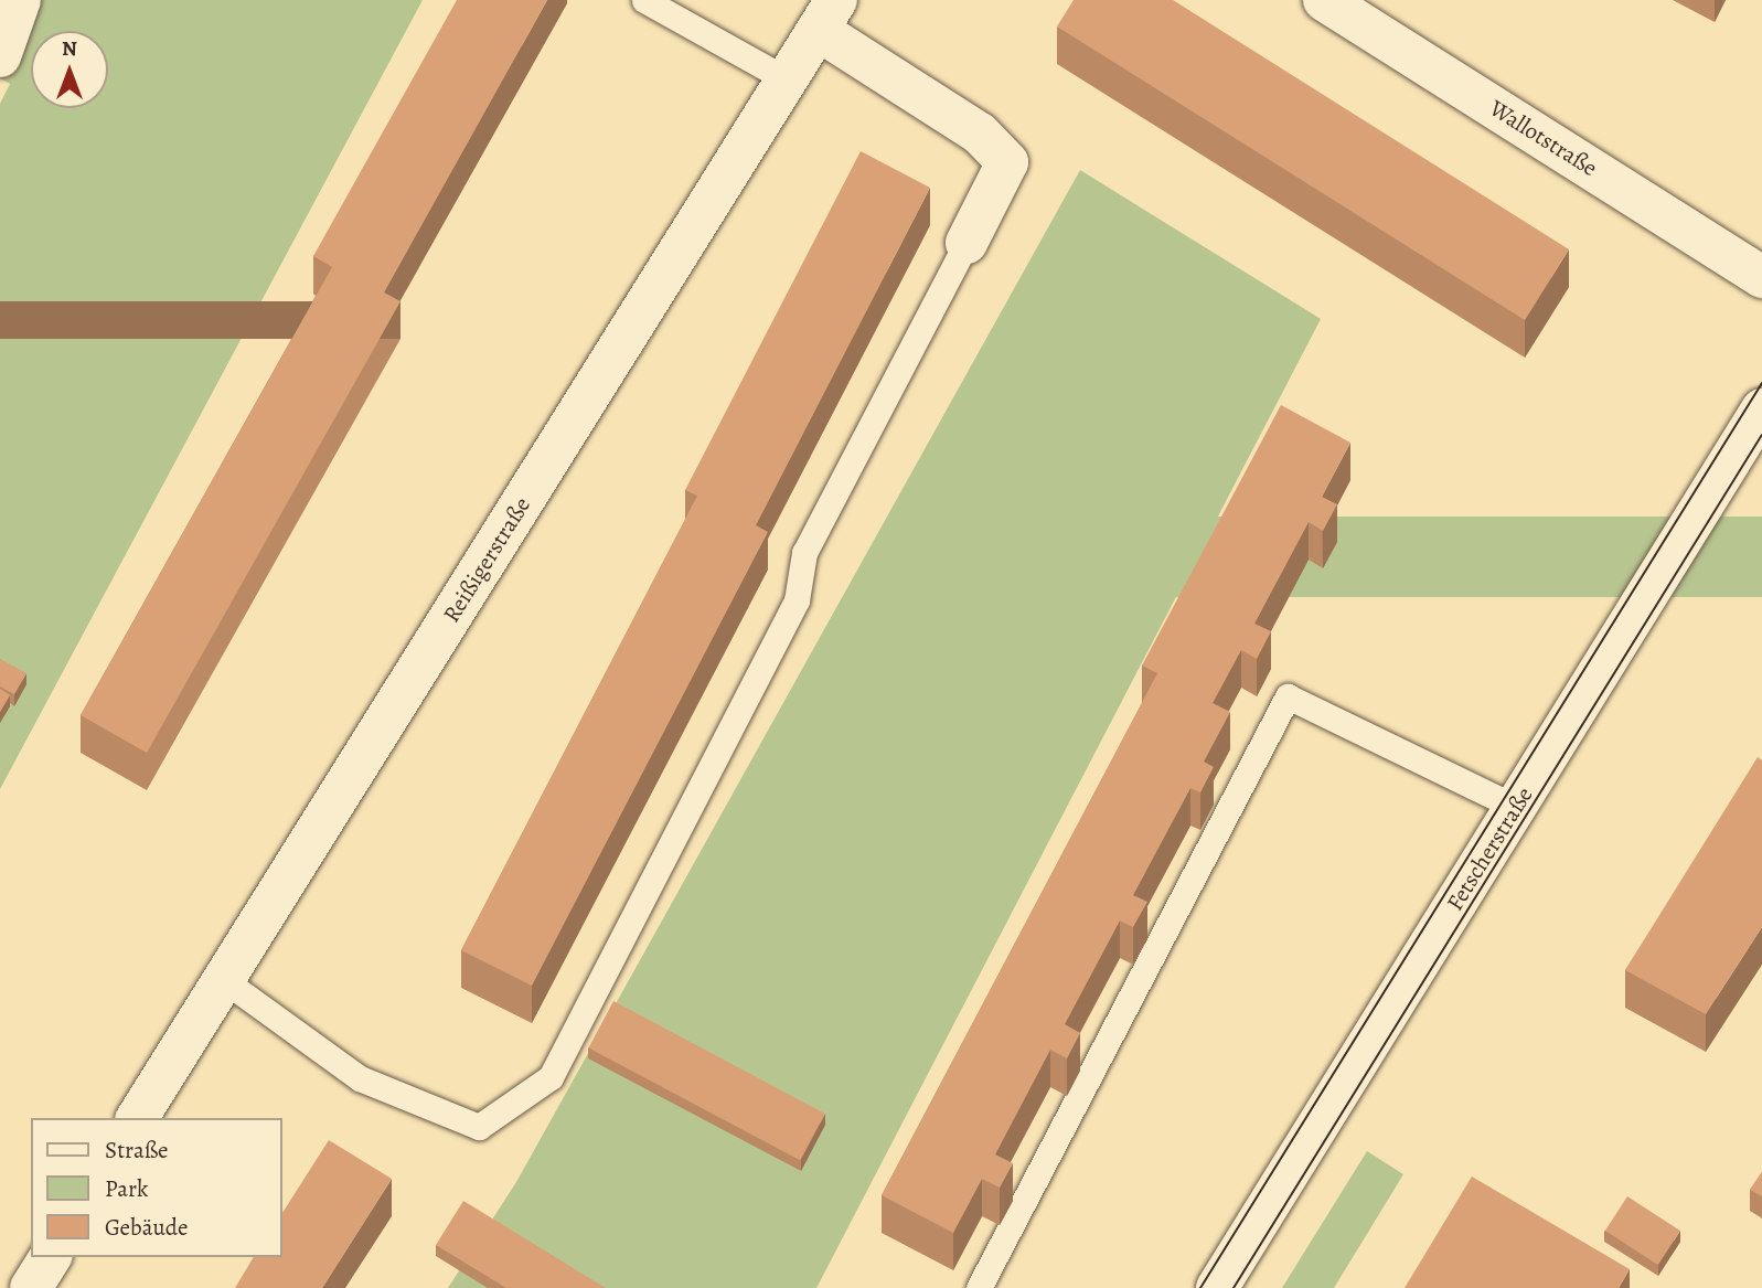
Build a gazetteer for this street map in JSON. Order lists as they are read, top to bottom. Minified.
{"streets":{"street":["Wallotstraße","Reißigerstraße","Fetscherstraße"]},"legend":["Straße","Park","Gebäude"],"north":"top"}
